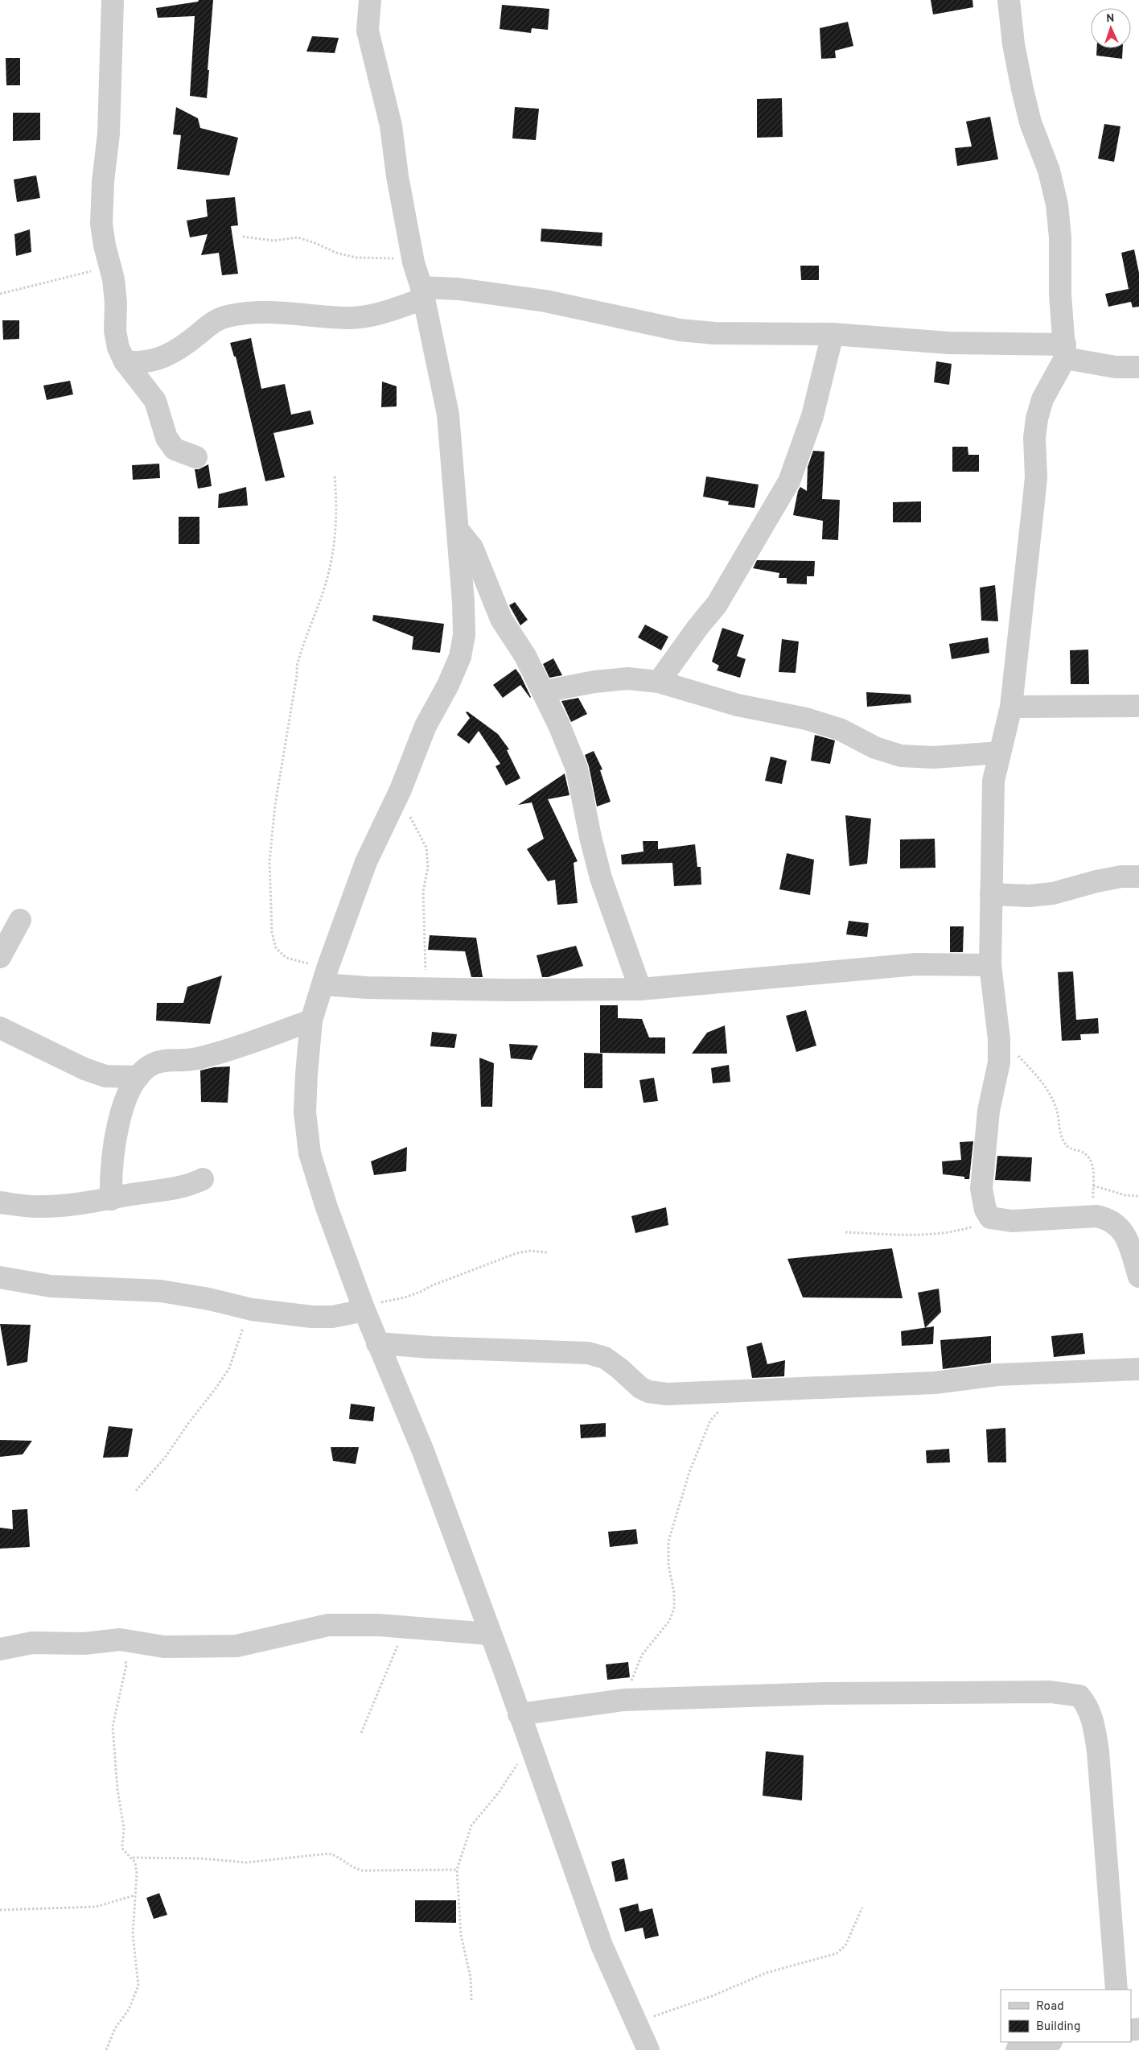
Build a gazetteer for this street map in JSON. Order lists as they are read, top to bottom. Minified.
{"legend":["Road","Building"],"north":"top"}
